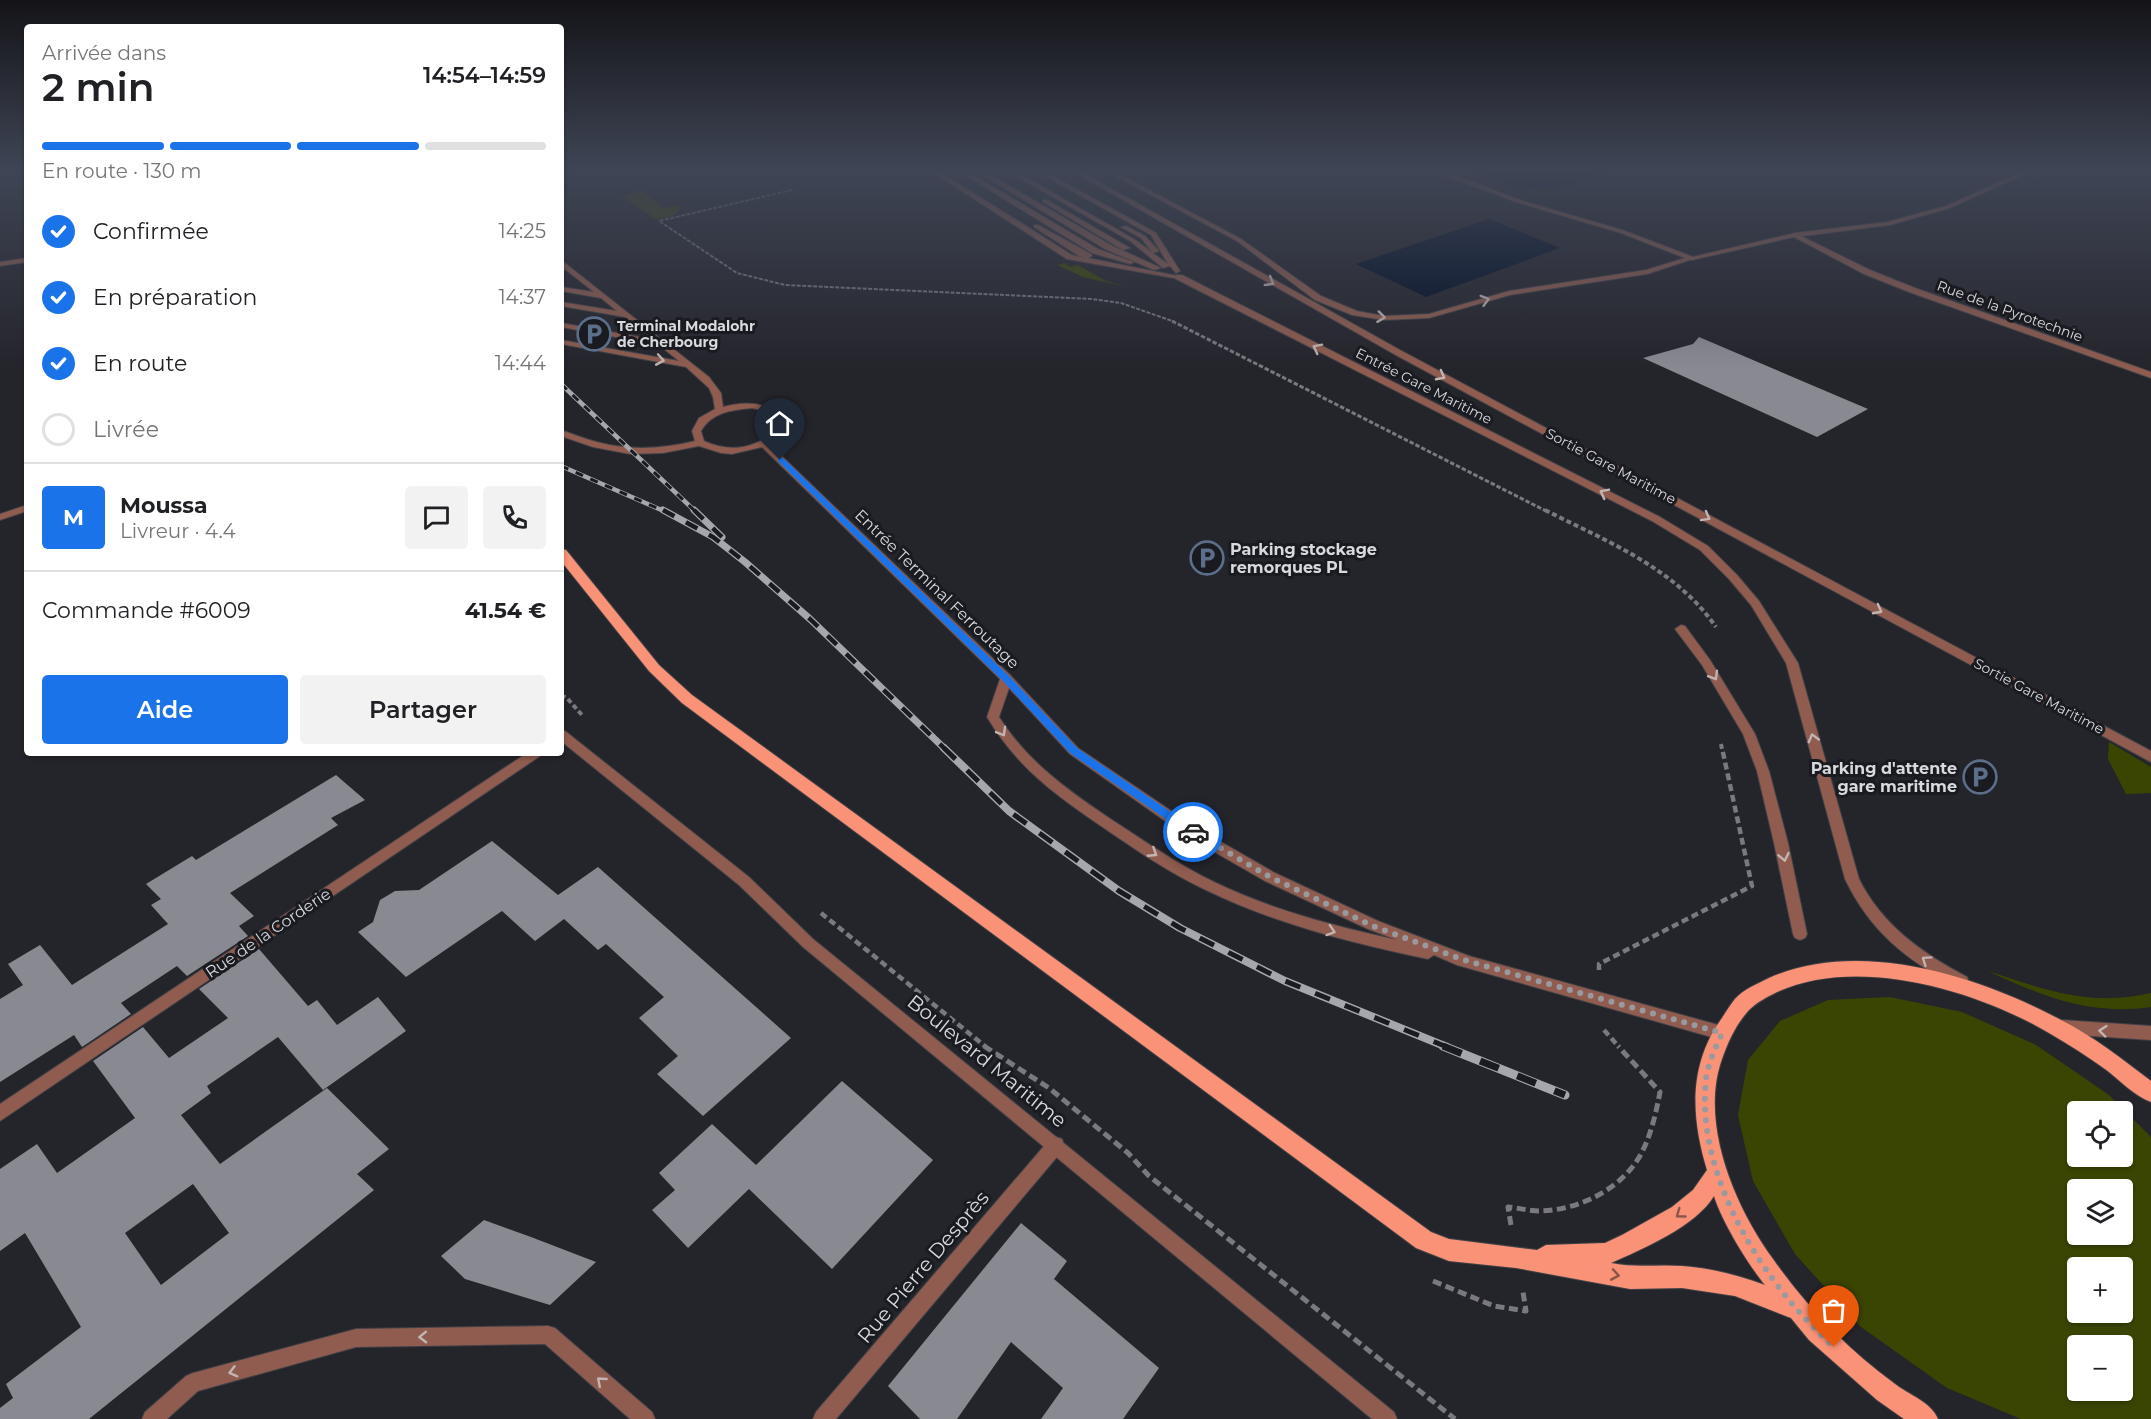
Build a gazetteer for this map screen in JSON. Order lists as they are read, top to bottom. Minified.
{"streets":{"street":["Rue de la Pyrotechnie","Entrée Gare Maritime","Sortie Gare Maritime","Entrée Terminal Ferroutage","Rue de la Corderie","Boulevard Maritime","Rue Pierre Desprès"]},"crossings":[["Boulevard Maritime","Rue Pierre Desprès"]],"one_way":["Entrée Gare Maritime","Sortie Gare Maritime"],"places":{"parking":["Terminal Modalohr de Cherbourg","Parking stockage remorques PL","Parking d'attente gare maritime"]},"page":{"heading":["2 min","Arrivée dans","14:54–14:59"],"panel":["Moussa","Livreur · 4.4","Commande #6009","41.54 €"],"bar":"En route · 130 m","list":[["Confirmée","14:25"],["En préparation","14:37"],["En route","14:44"],"Livrée"],"round":"M","buttons":["Aide","Partager"],"map_buttons":["+","−"]}}
